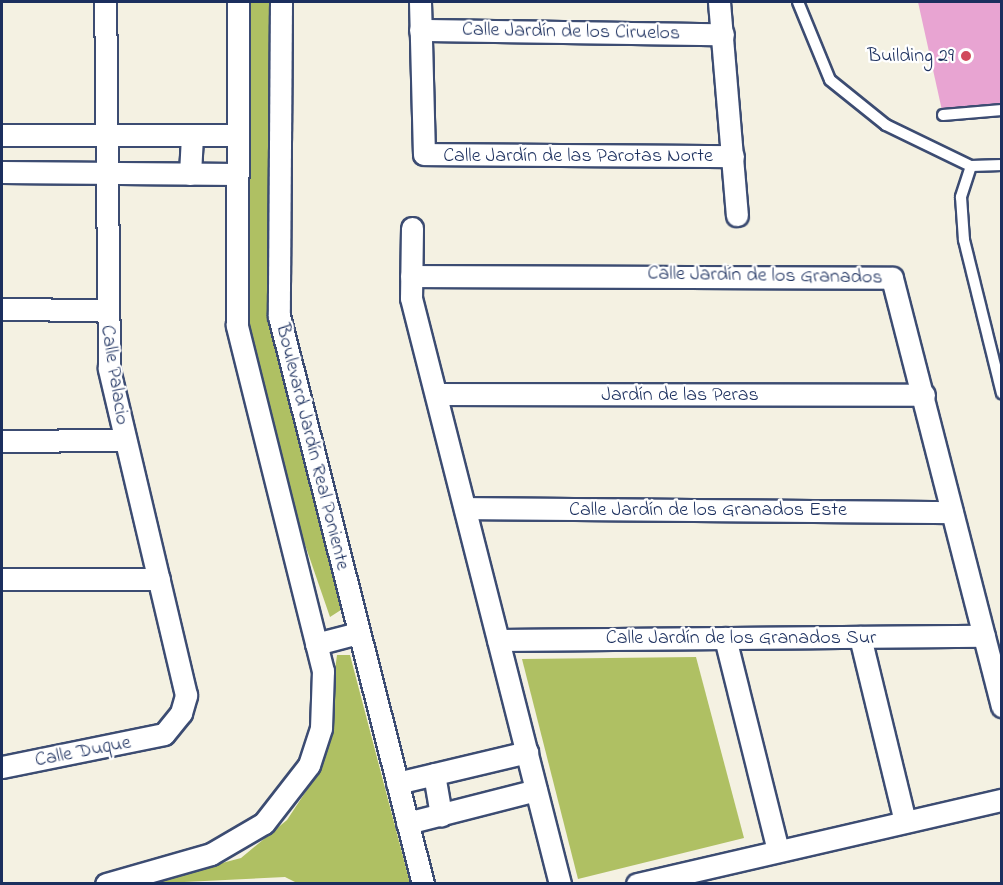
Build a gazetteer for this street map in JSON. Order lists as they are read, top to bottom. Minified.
{"streets":{"street":["Calle Jardín de los Ciruelos","Calle Jardín de las Parotas Norte","Calle Jardín de los Granados","Calle Palacio","Jardín de las Peras","Boulevard Jardín Real Poniente","Calle Jardín de los Granados Este","Calle Jardín de los Granados Sur","Calle Duque"]},"crossings":[["Calle Jardín de los Ciruelos","Calle Jardín de las Parotas Norte"],["Calle Jardín de los Granados","Jardín de las Peras"],["Calle Jardín de los Granados","Calle Jardín de los Granados Este"],["Calle Jardín de los Granados","Calle Jardín de los Granados Sur"],["Calle Palacio","Calle Duque"]],"places":["Building 29"]}
